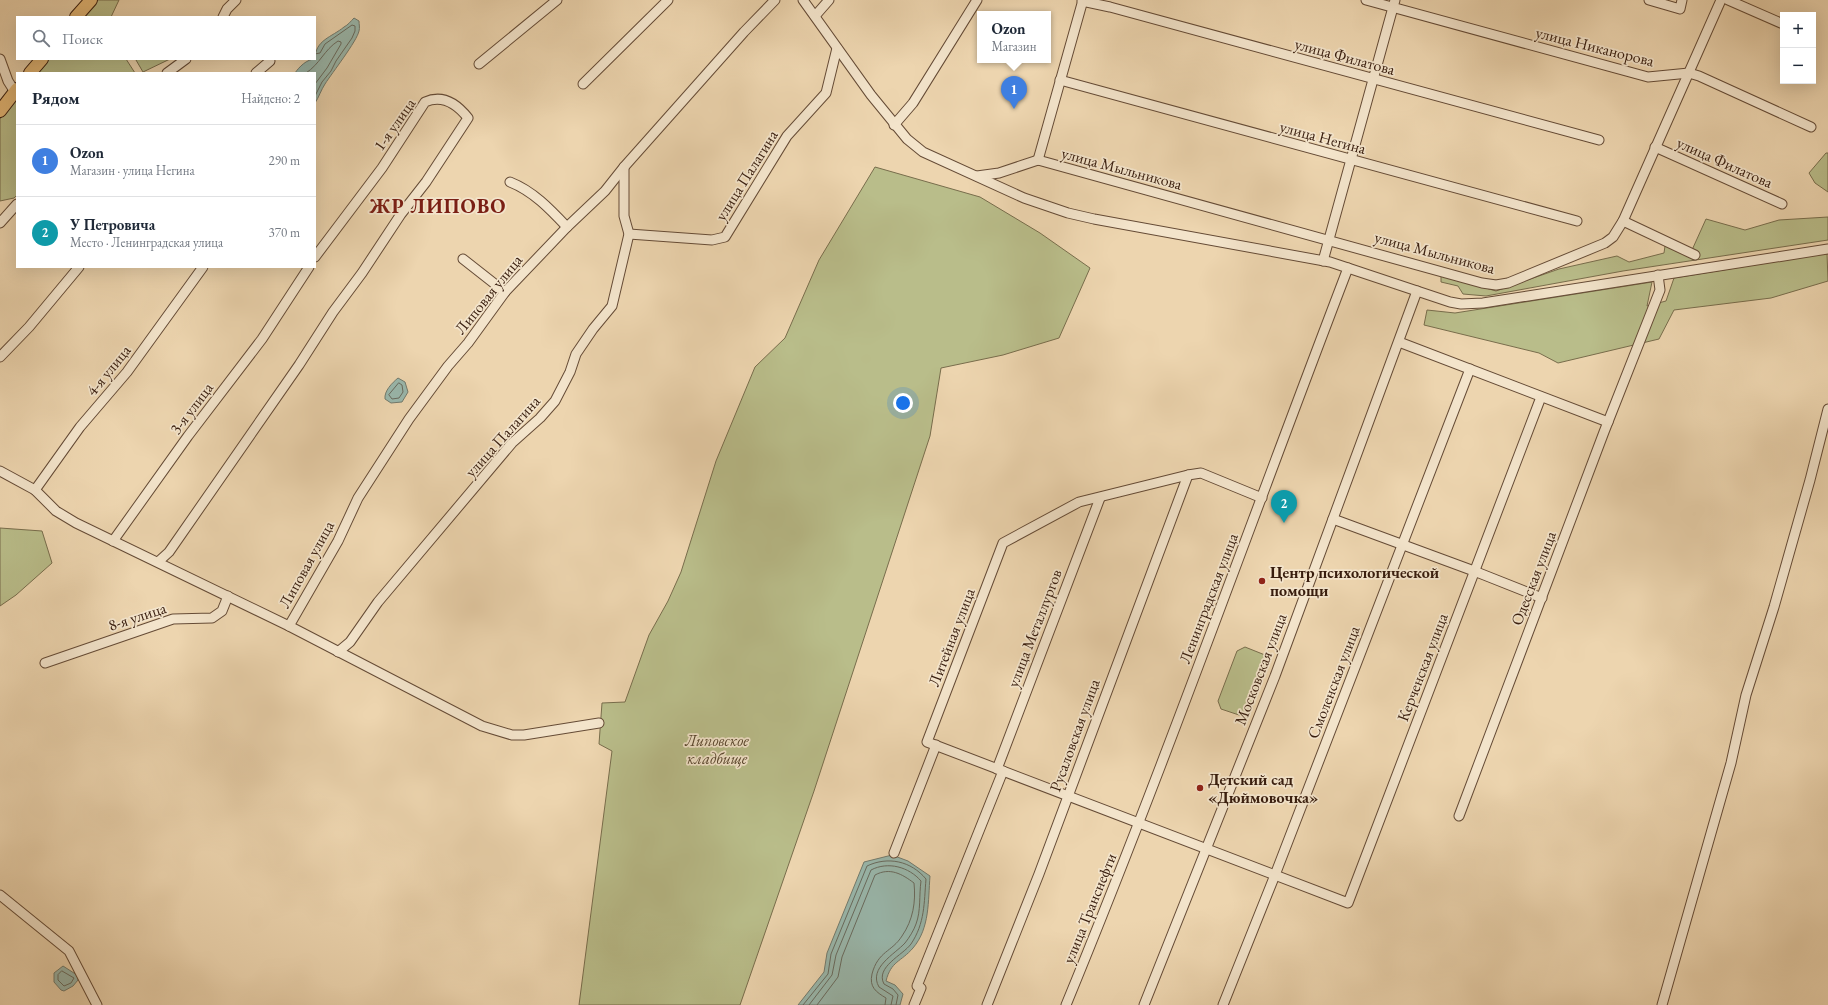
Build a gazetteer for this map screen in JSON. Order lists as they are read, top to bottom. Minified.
{"streets":{"street":["улица Никанорова","улица Филатова","1-я улица","улица Негина","улица Мыльникова","улица Палагина","Липовая улица","4-я улица","3-я улица","Одесская улица","Ленинградская улица","8-я улица","улица Металлургов","Литейная улица","Керченская улица","Московская улица","Смоленская улица","Русаловская улица","улица Транснефти"]},"crossings":[["улица Никанорова","улица Мыльникова"],["улица Филатова","улица Мыльникова"],["улица Палагина","Липовая улица"],["Ленинградская улица","улица Транснефти"],["улица Металлургов","Литейная улица"],["Керченская улица","Смоленская улица"]],"districts":["ЖР ЛИПОВО"],"parks":["Липовское кладбище"],"places":["Центр психологической помощи","Детский сад «Дюймовочка»"],"page":{"popup":["Ozon","Магазин"],"map_buttons":["+","−"],"search":"Поиск","heading":["Рядом","Найдено: 2"],"pins":["1","2"],"list":[{"mark":"1","name":"Ozon","note":"Магазин · улица Негина","value":"290 m"},{"mark":"2","name":"У Петровича","note":"Место · Ленинградская улица","value":"370 m"}]}}
